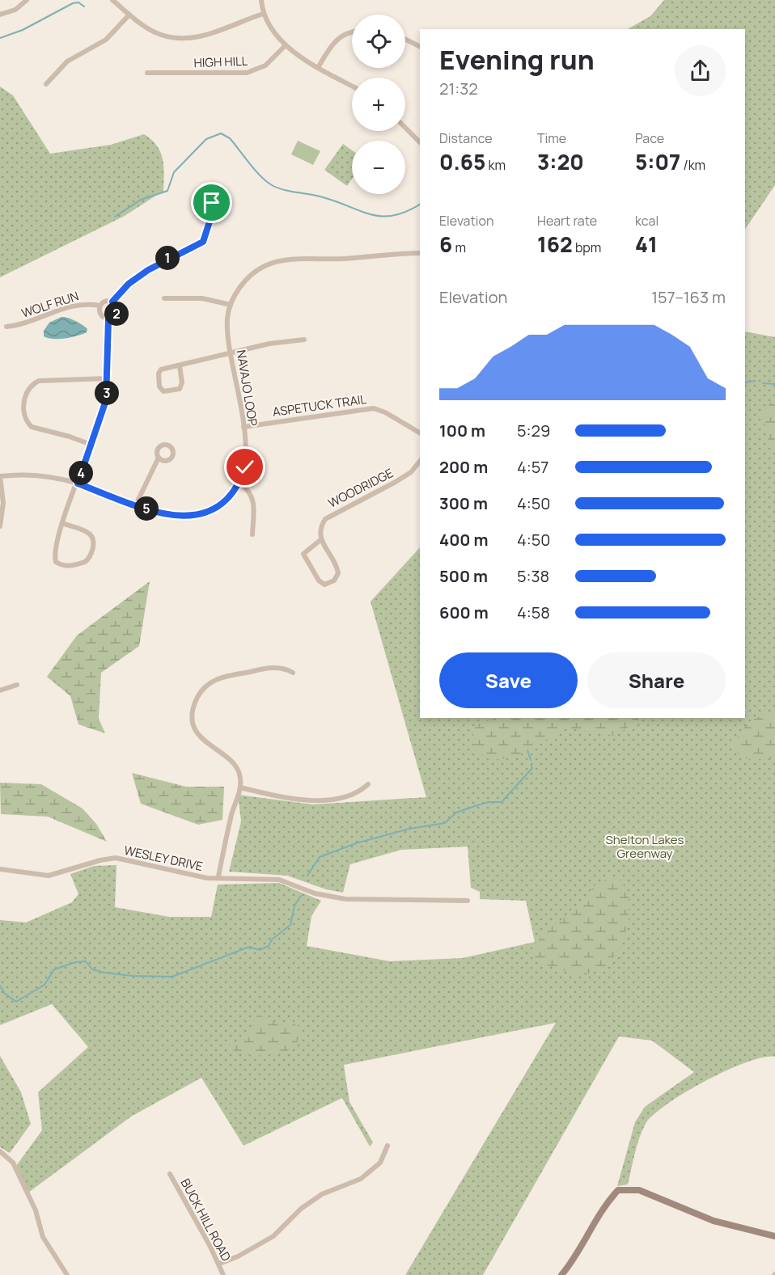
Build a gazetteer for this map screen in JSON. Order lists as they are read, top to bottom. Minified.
{"streets":{"street":["HIGH HILL","WOLF RUN","NAVAJO LOOP","ASPETUCK TRAIL","WOODRIDGE","WESLEY DRIVE","BUCK HILL ROAD"]},"crossings":[["NAVAJO LOOP","ASPETUCK TRAIL"]],"parks":["Shelton Lakes Greenway"],"page":{"map_buttons":["+","−"],"heading":["Evening run","21:32"],"stats":[["Distance","0.65 km"],["Time","3:20"],["Pace","5:07 /km"],["Elevation","6 m"],["Heart rate","162 bpm"],["kcal","41"]],"pins":["1","2","3","4","5"],"chart":["Elevation","157–163 m"],"list":[{"name":"100 m","note":"5:29"},{"name":"200 m","note":"4:57"},{"name":"300 m","note":"4:50"},{"name":"400 m","note":"4:50"},{"name":"500 m","note":"5:38"},{"name":"600 m","note":"4:58"}],"buttons":["Save","Share"]}}
